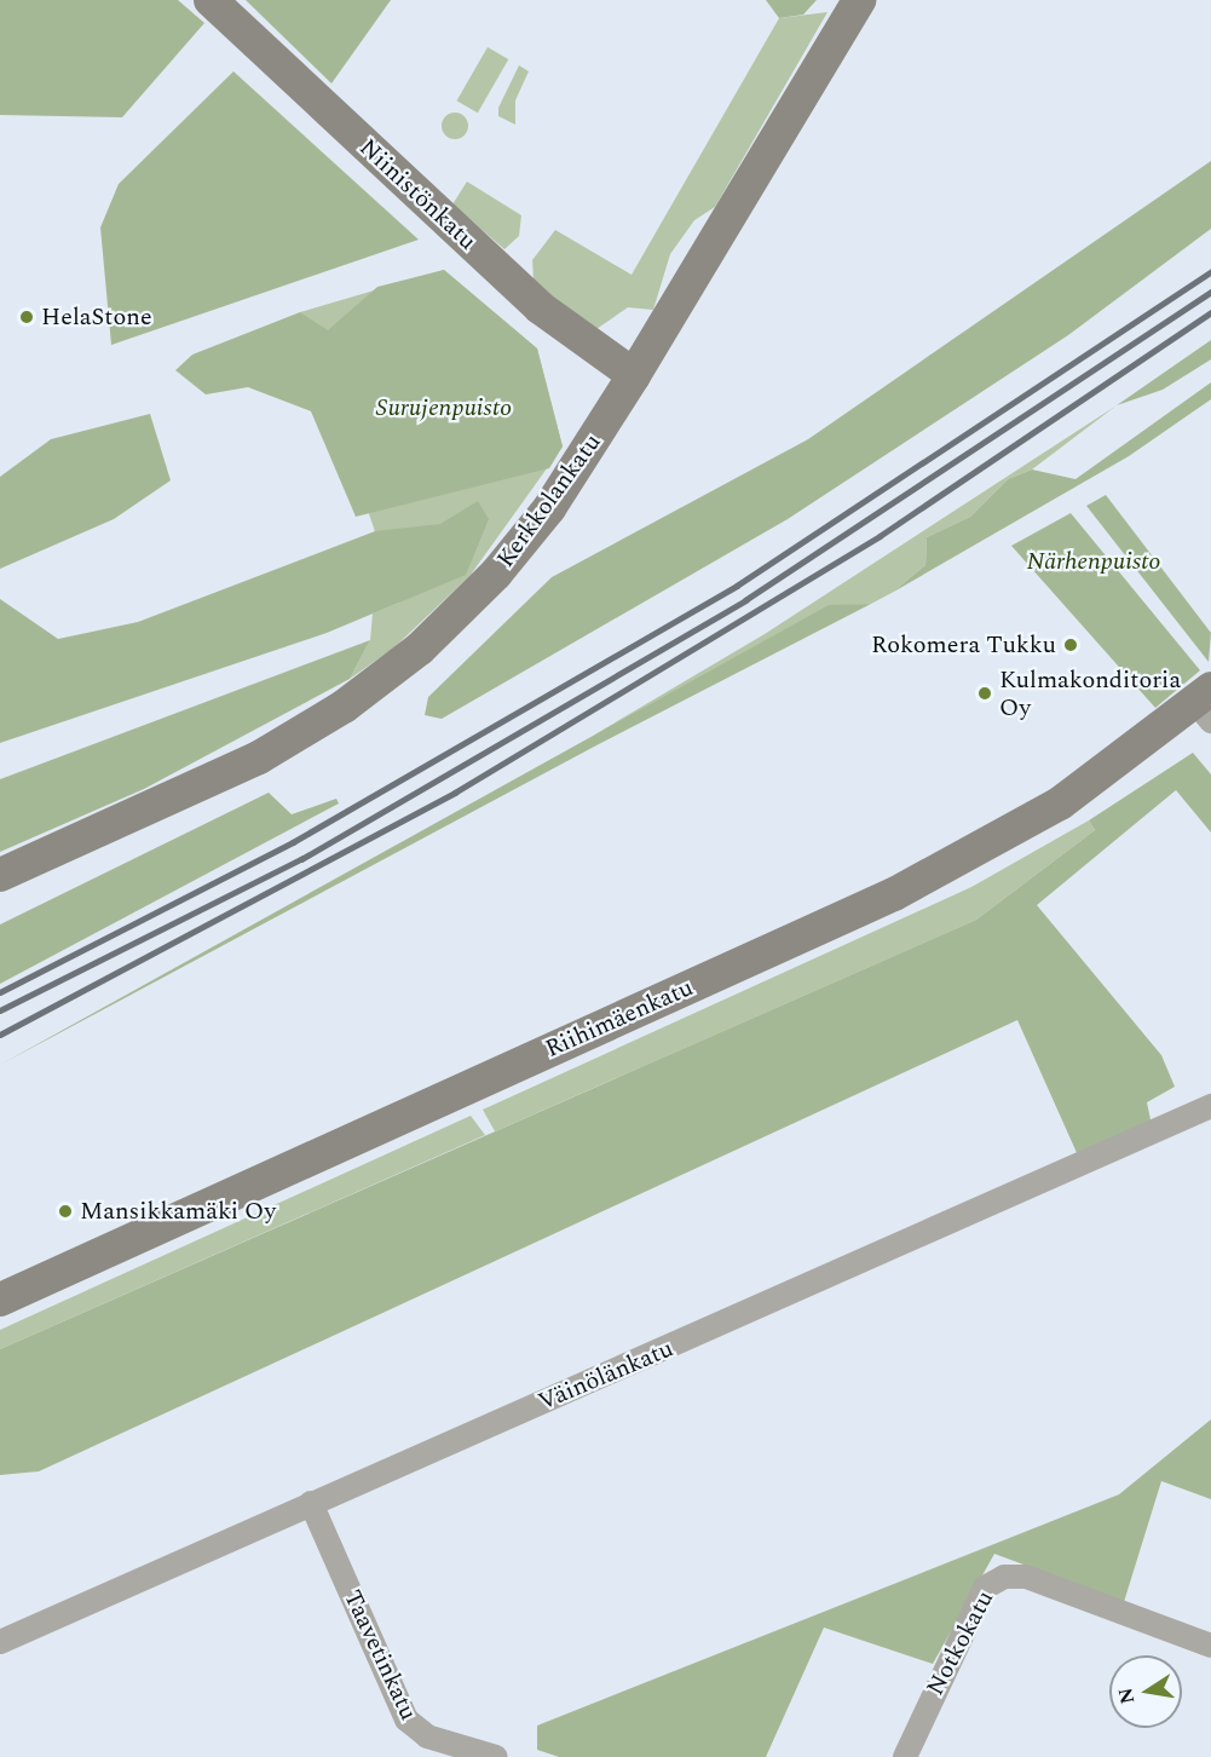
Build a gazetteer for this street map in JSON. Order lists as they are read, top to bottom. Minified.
{"streets":{"street":["Niinistönkatu","Kerkkolankatu","Riihimäenkatu","Väinölänkatu","Notkokatu","Taavetinkatu"]},"crossings":[["Niinistönkatu","Kerkkolankatu"],["Väinölänkatu","Taavetinkatu"]],"parks":["Surujenpuisto","Närhenpuisto"],"places":["HelaStone","Rokomera Tukku","Kulmakonditoria Oy","Mansikkamäki Oy"],"north":"left"}
